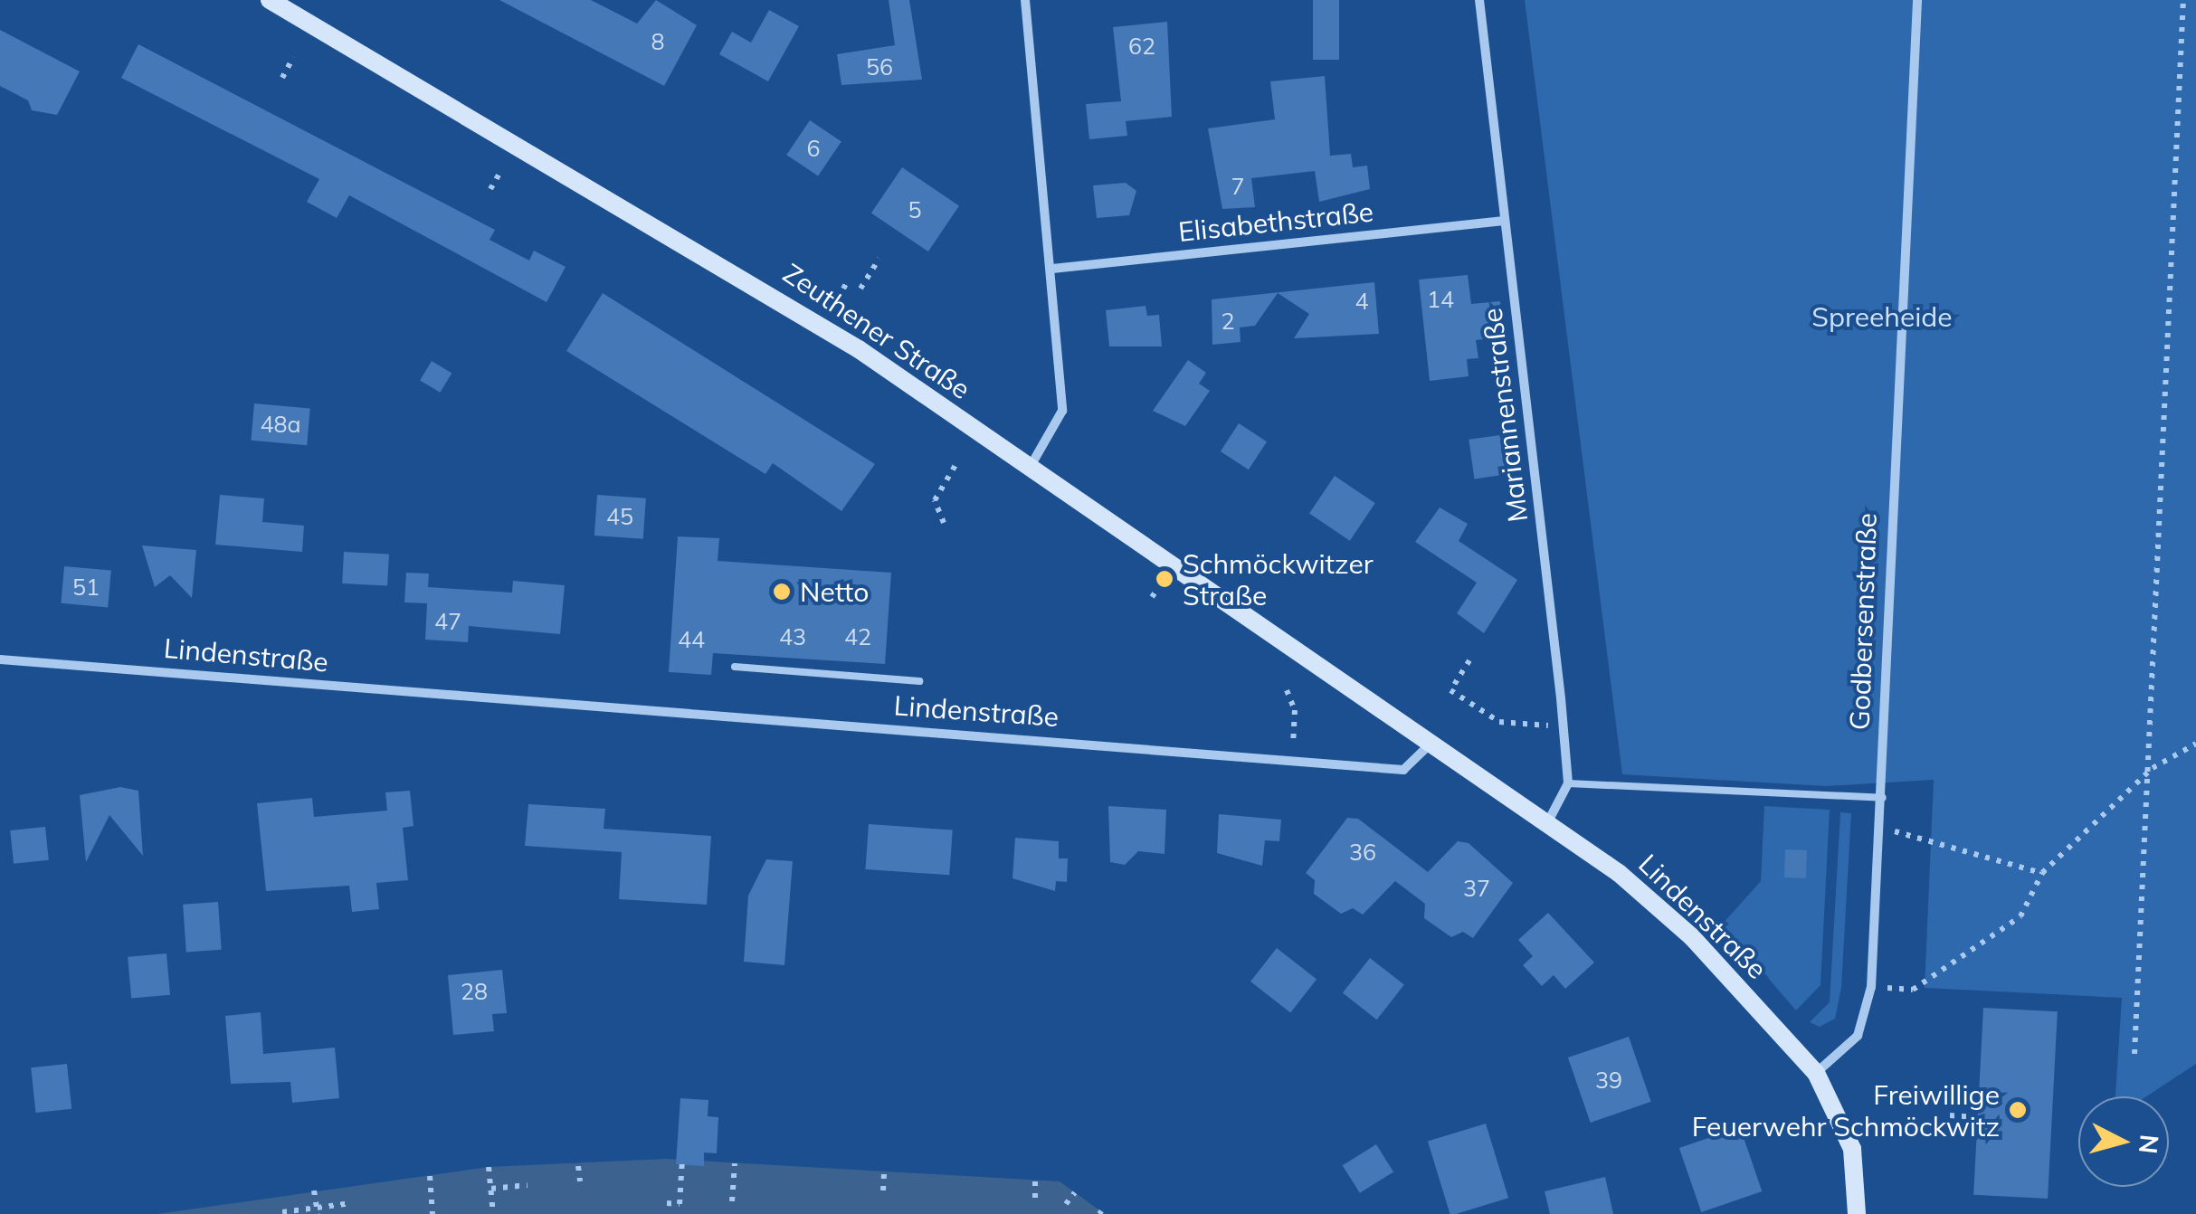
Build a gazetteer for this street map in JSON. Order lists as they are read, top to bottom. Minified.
{"streets":{"main road":["Zeuthener Straße","Lindenstraße"],"street":["Elisabethstraße","Mariannenstraße","Godbersenstraße"]},"crossings":[["Elisabethstraße","Mariannenstraße"],["Zeuthener Straße","Lindenstraße"],["Godbersenstraße","Lindenstraße"]],"parks":["Spreeheide"],"places":["Schmöckwitzer Straße","Netto","Freiwillige Feuerwehr Schmöckwitz"],"house_numbers":["8","62","56","6","7","5","14","4","2","48a","45","51","47","43","42","44","36","37","28","39"],"north":"right"}
